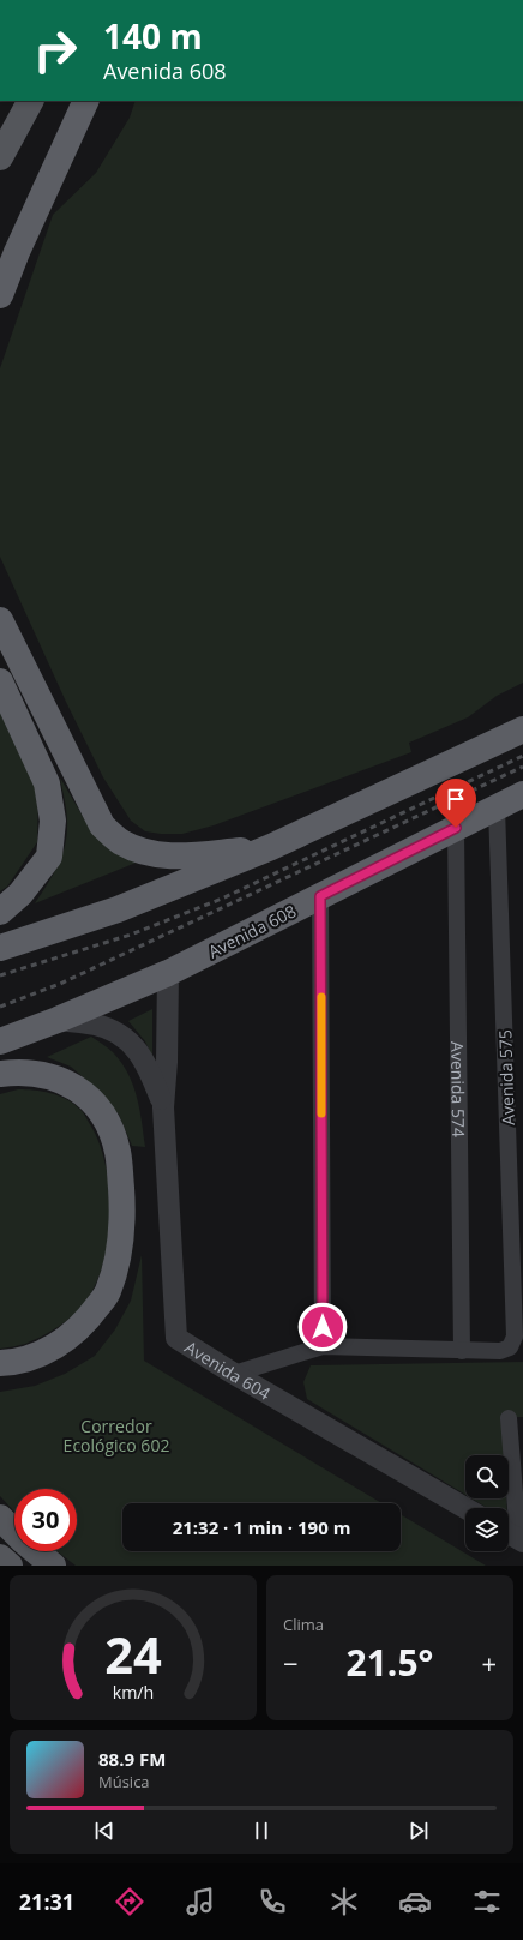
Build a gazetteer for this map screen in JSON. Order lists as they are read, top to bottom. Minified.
{"streets":{"highway":["Avenida 608"],"street":["Avenida 575","Avenida 574","Avenida 604"]},"crossings":[["Avenida 608","Avenida 575"],["Avenida 608","Avenida 574"],["Avenida 608","Avenida 604"],["Avenida 575","Avenida 574"]],"parks":["Corredor Ecológico 602"],"page":{"turn":["140 m","Avenida 608"],"limit":"30","trip":"21:32 · 1 min · 190 m","tile":"Clima","heat":["−","21.5°","+"],"song":["88.9 FM","Música"],"tabs":"21:31","gauge":["24","km/h"]}}
